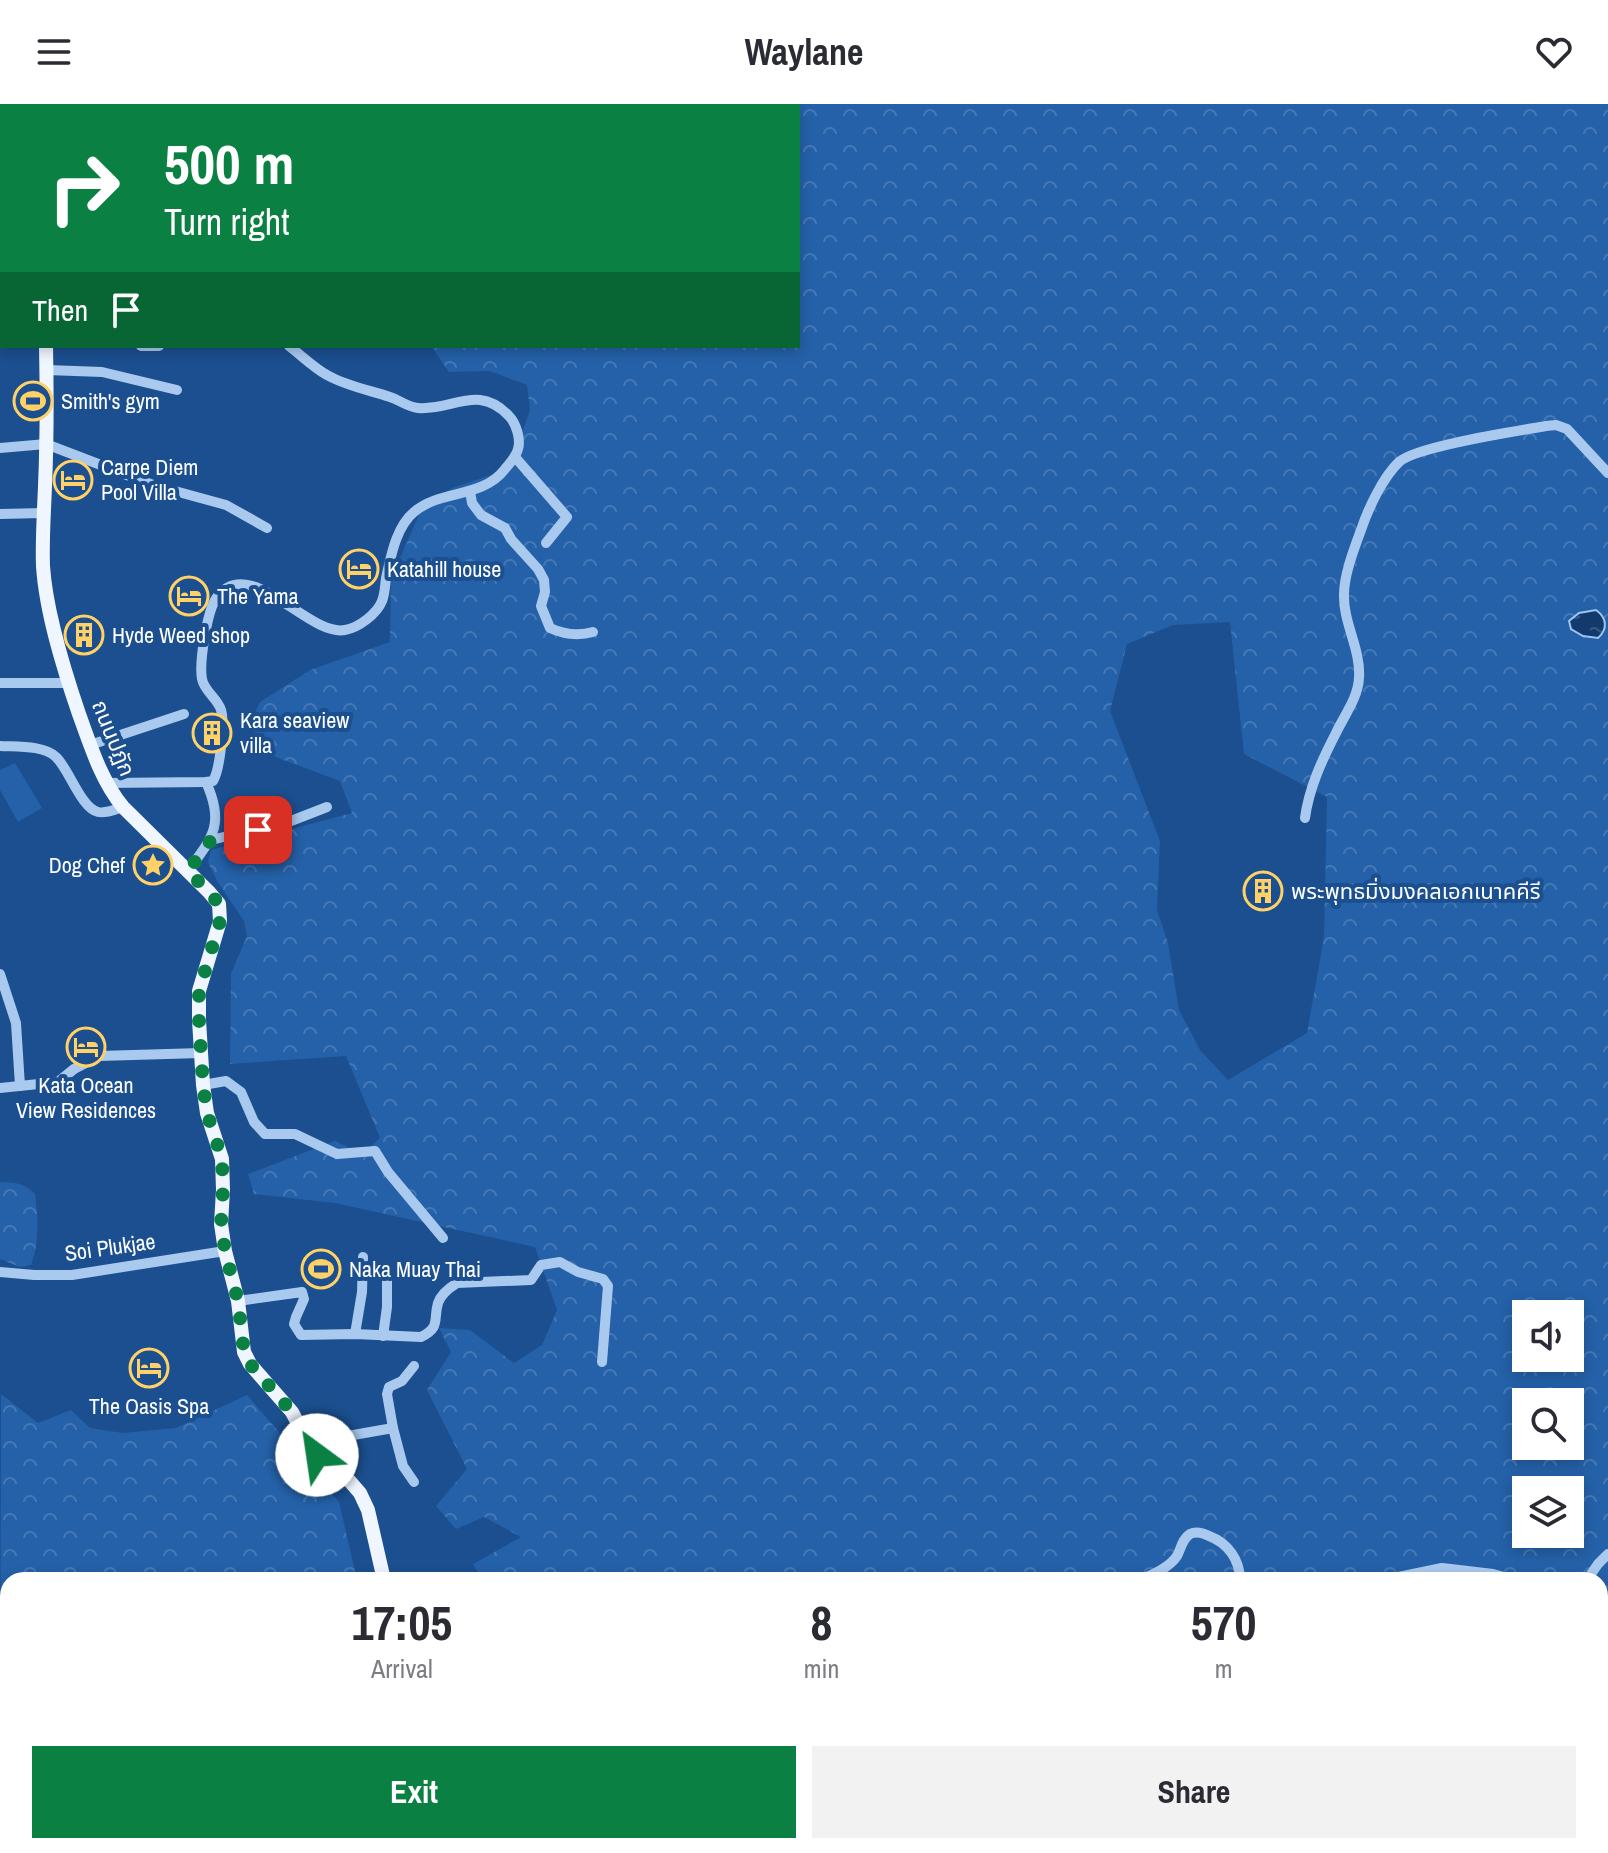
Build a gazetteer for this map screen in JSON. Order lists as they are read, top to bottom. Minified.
{"streets":{"main road":["ถนนปฏัก"],"street":["Soi Plukjae"]},"crossings":[["ถนนปฏัก","Soi Plukjae"]],"places":{"sports":["Smith's gym","Naka Muay Thai"],"hotel":["Carpe Diem Pool Villa","Katahill house","The Yama","Kata Ocean View Residences","The Oasis Spa"],"building":["Hyde Weed shop","Kara seaview villa","พระพุทธมิ่งมงคลเอกเนาคคีรี"],"place":["Dog Chef"]},"page":{"header":"Waylane","turn":["500 m","Turn right"],"then":"Then","eta":["17:05","Arrival","8","min","570","m"],"buttons":["Exit","Share"]}}
